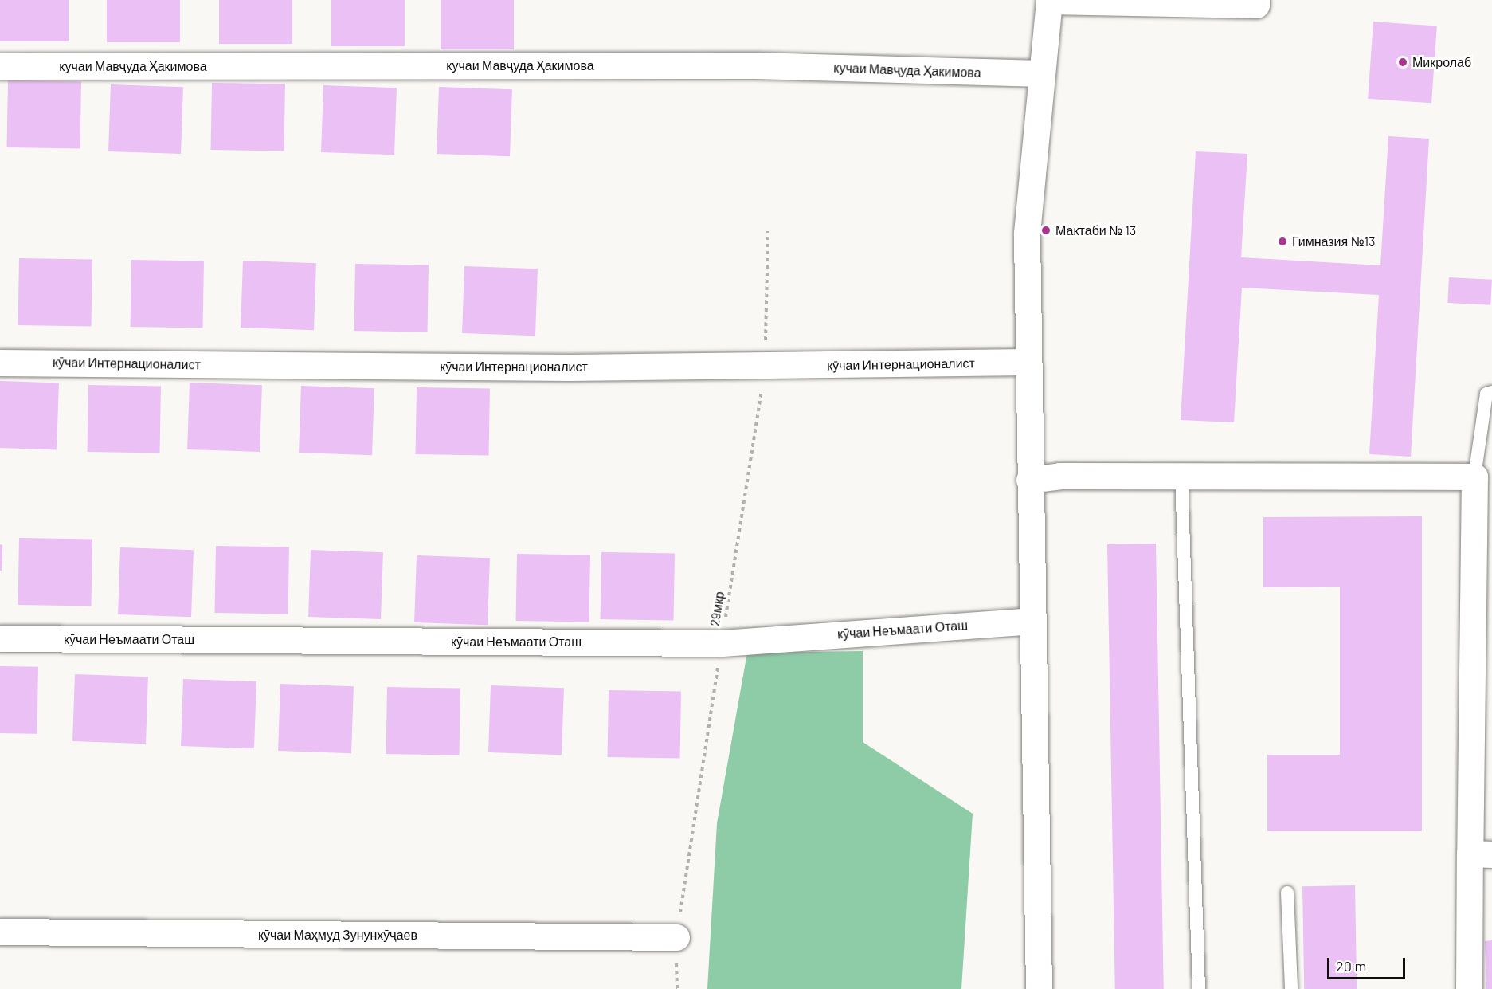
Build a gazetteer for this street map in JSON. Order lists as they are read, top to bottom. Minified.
{"streets":{"street":["кучаи Мавҷуда Ҳакимова","кӯчаи Интернационалист","кӯчаи Неъмаати Оташ","кӯчаи Маҳмуд Зунунхӯҷаев"],"path":["29мкр"]},"crossings":[["кӯчаи Интернационалист","29мкр"],["29мкр","кӯчаи Неъмаати Оташ"],["29мкр","кӯчаи Маҳмуд Зунунхӯҷаев"]],"places":["Микролаб","Мактаби № 13","Гимназия №13"],"scale_bar":"20 m"}
